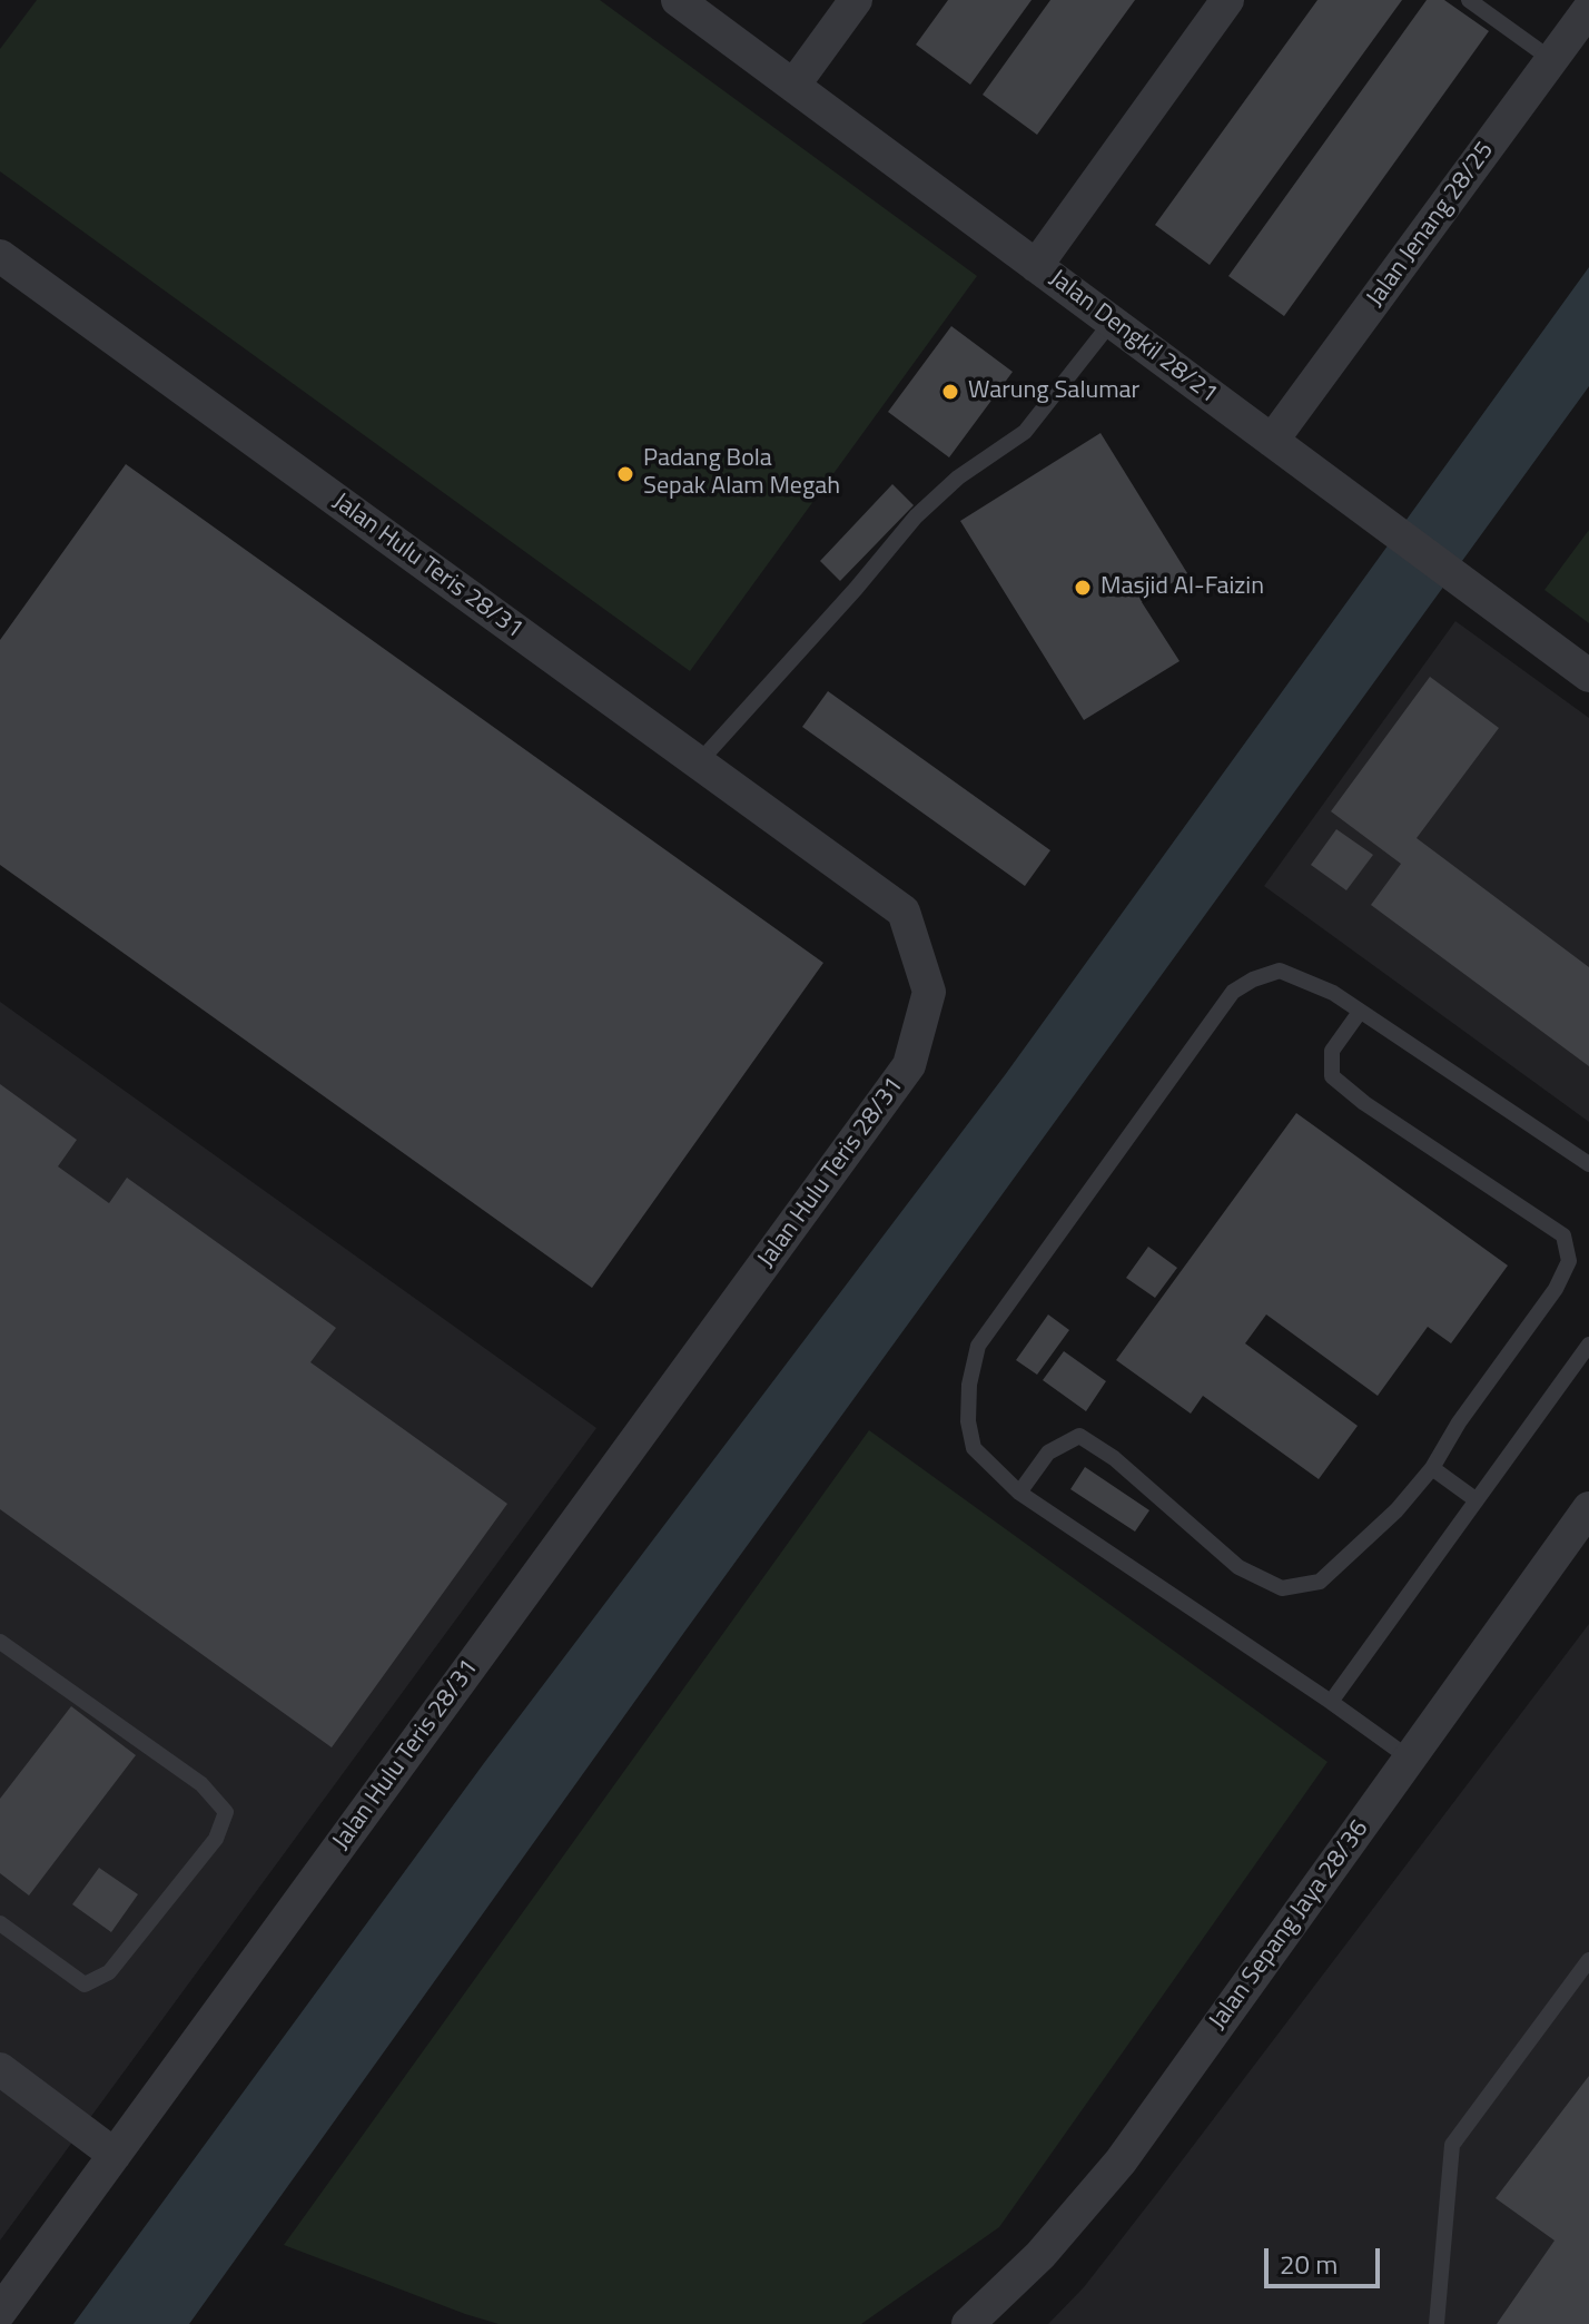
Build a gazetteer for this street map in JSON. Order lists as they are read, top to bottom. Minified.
{"streets":{"street":["Jalan Jenang 28/25","Jalan Dengkil 28/21","Jalan Hulu Teris 28/31","Jalan Sepang Jaya 28/36"]},"crossings":[["Jalan Jenang 28/25","Jalan Dengkil 28/21"]],"places":["Warung Salumar","Padang Bola Sepak Alam Megah","Masjid Al-Faizin"],"scale_bar":"20 m"}
